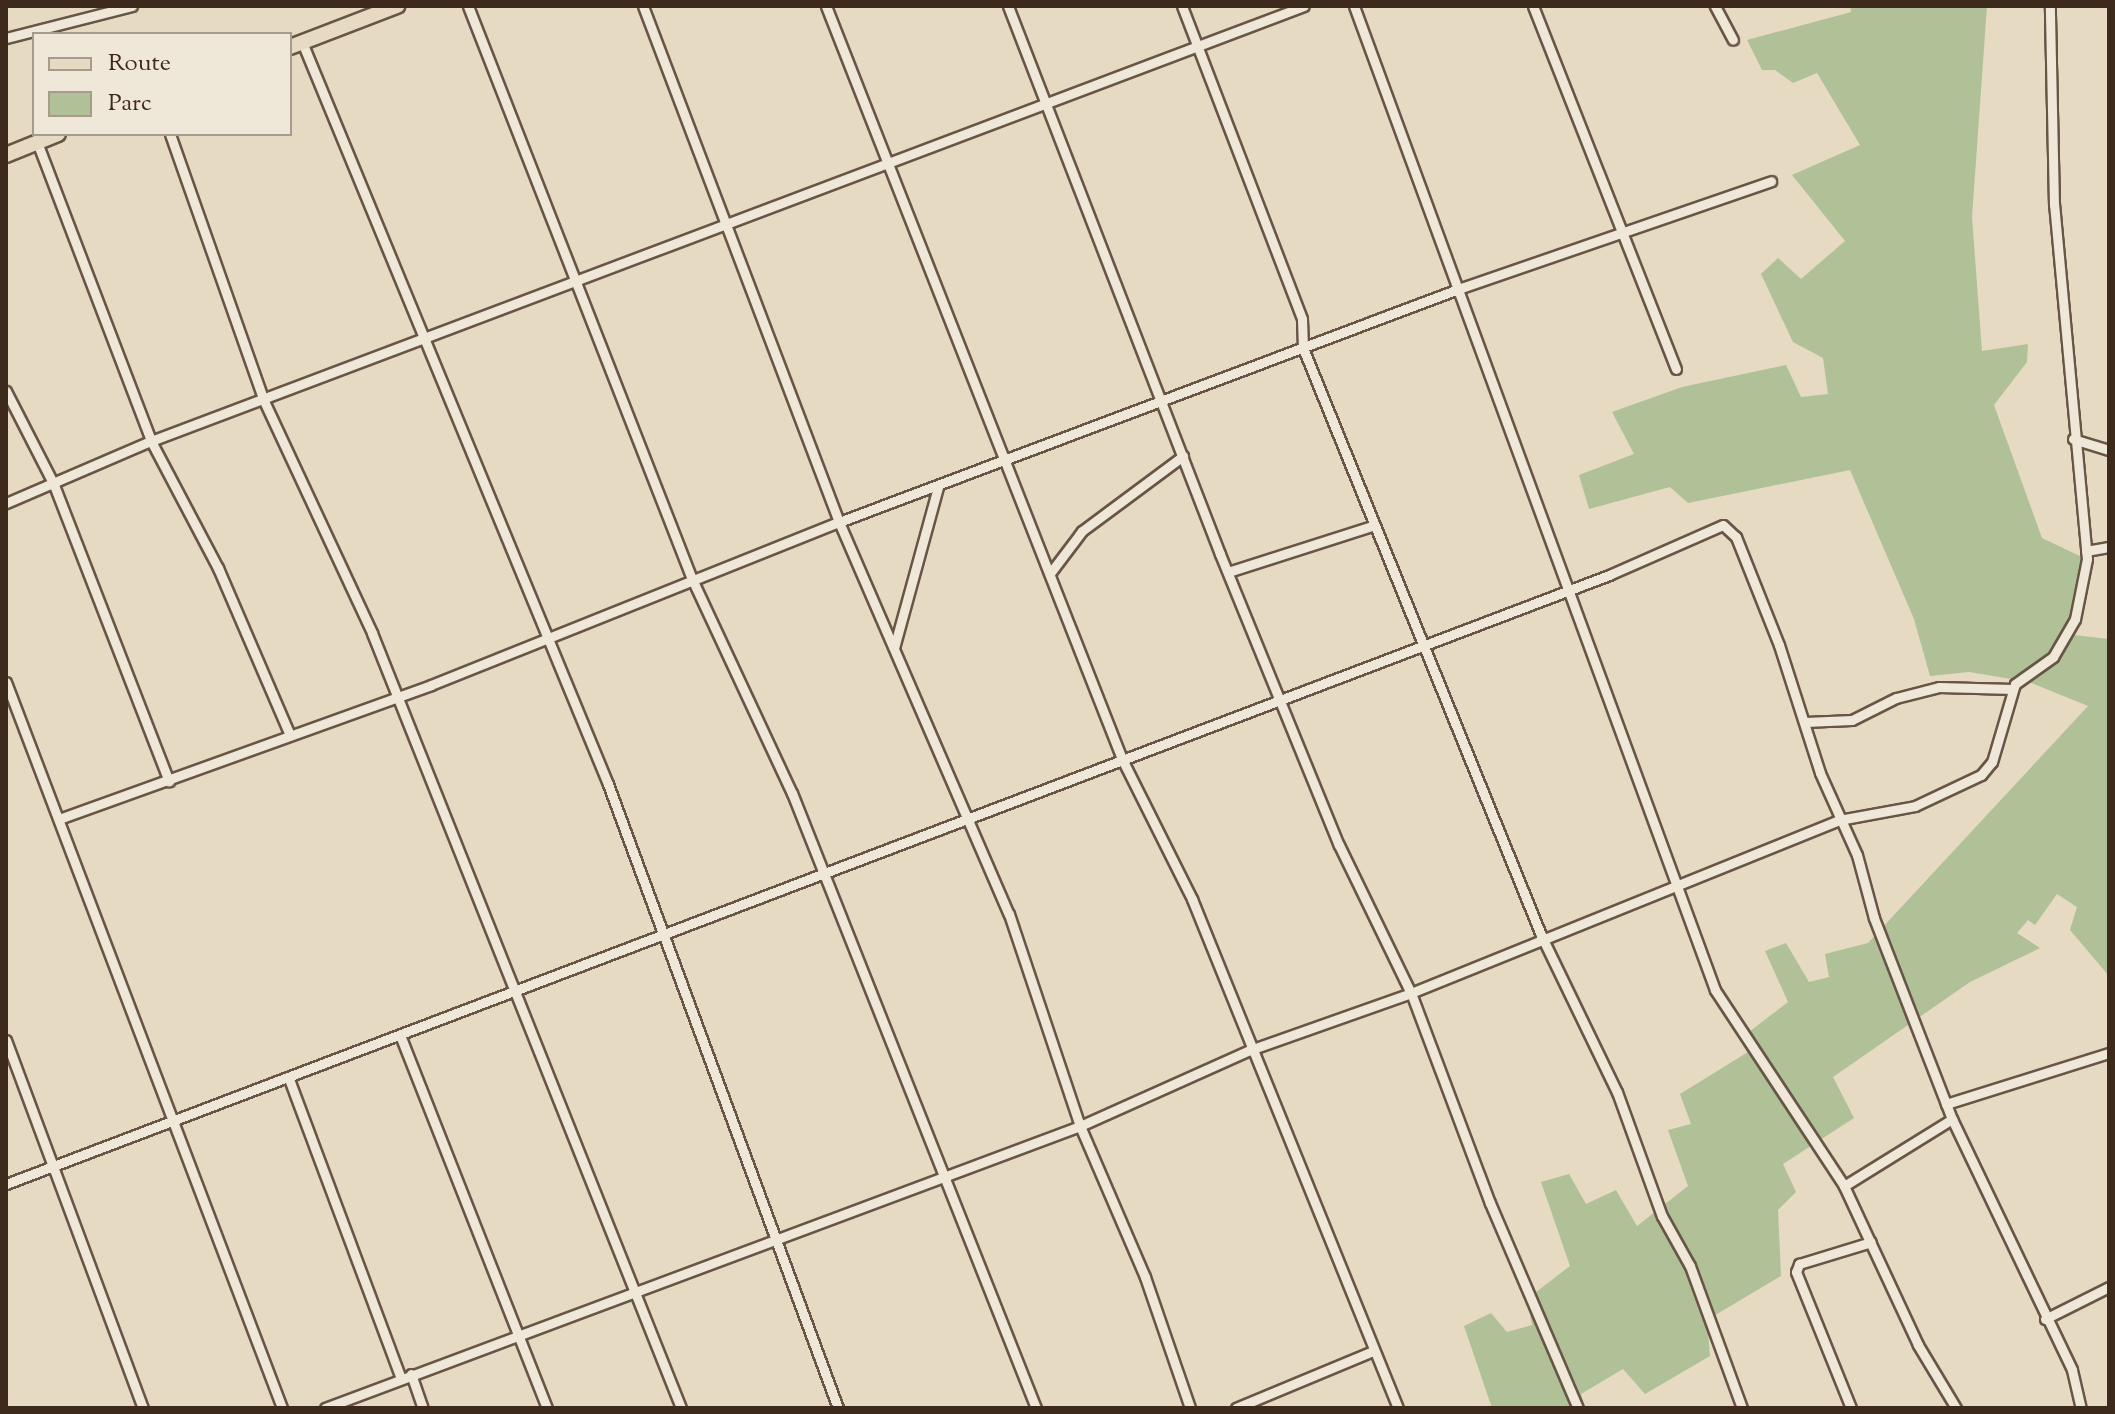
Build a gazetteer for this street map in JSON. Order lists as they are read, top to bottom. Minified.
{"legend":["Route","Parc"]}
